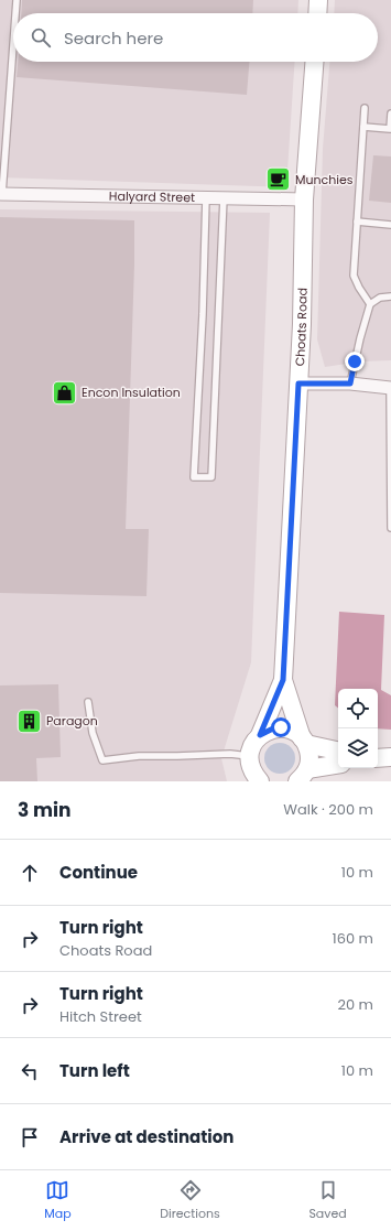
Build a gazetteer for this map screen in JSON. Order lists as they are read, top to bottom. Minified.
{"streets":{"street":["Halyard Street","Choats Road"]},"crossings":[["Halyard Street","Choats Road"]],"places":{"cafe":["Munchies"],"shop":["Encon Insulation"],"building":["Paragon"]},"page":{"search":"Search here","heading":["3 min","Walk · 200 m"],"list":[["Continue","10 m"],["Turn right","Choats Road","160 m"],["Turn right","Hitch Street","20 m"],["Turn left","10 m"],"Arrive at destination"],"nav":["Map","Directions","Saved"]}}
